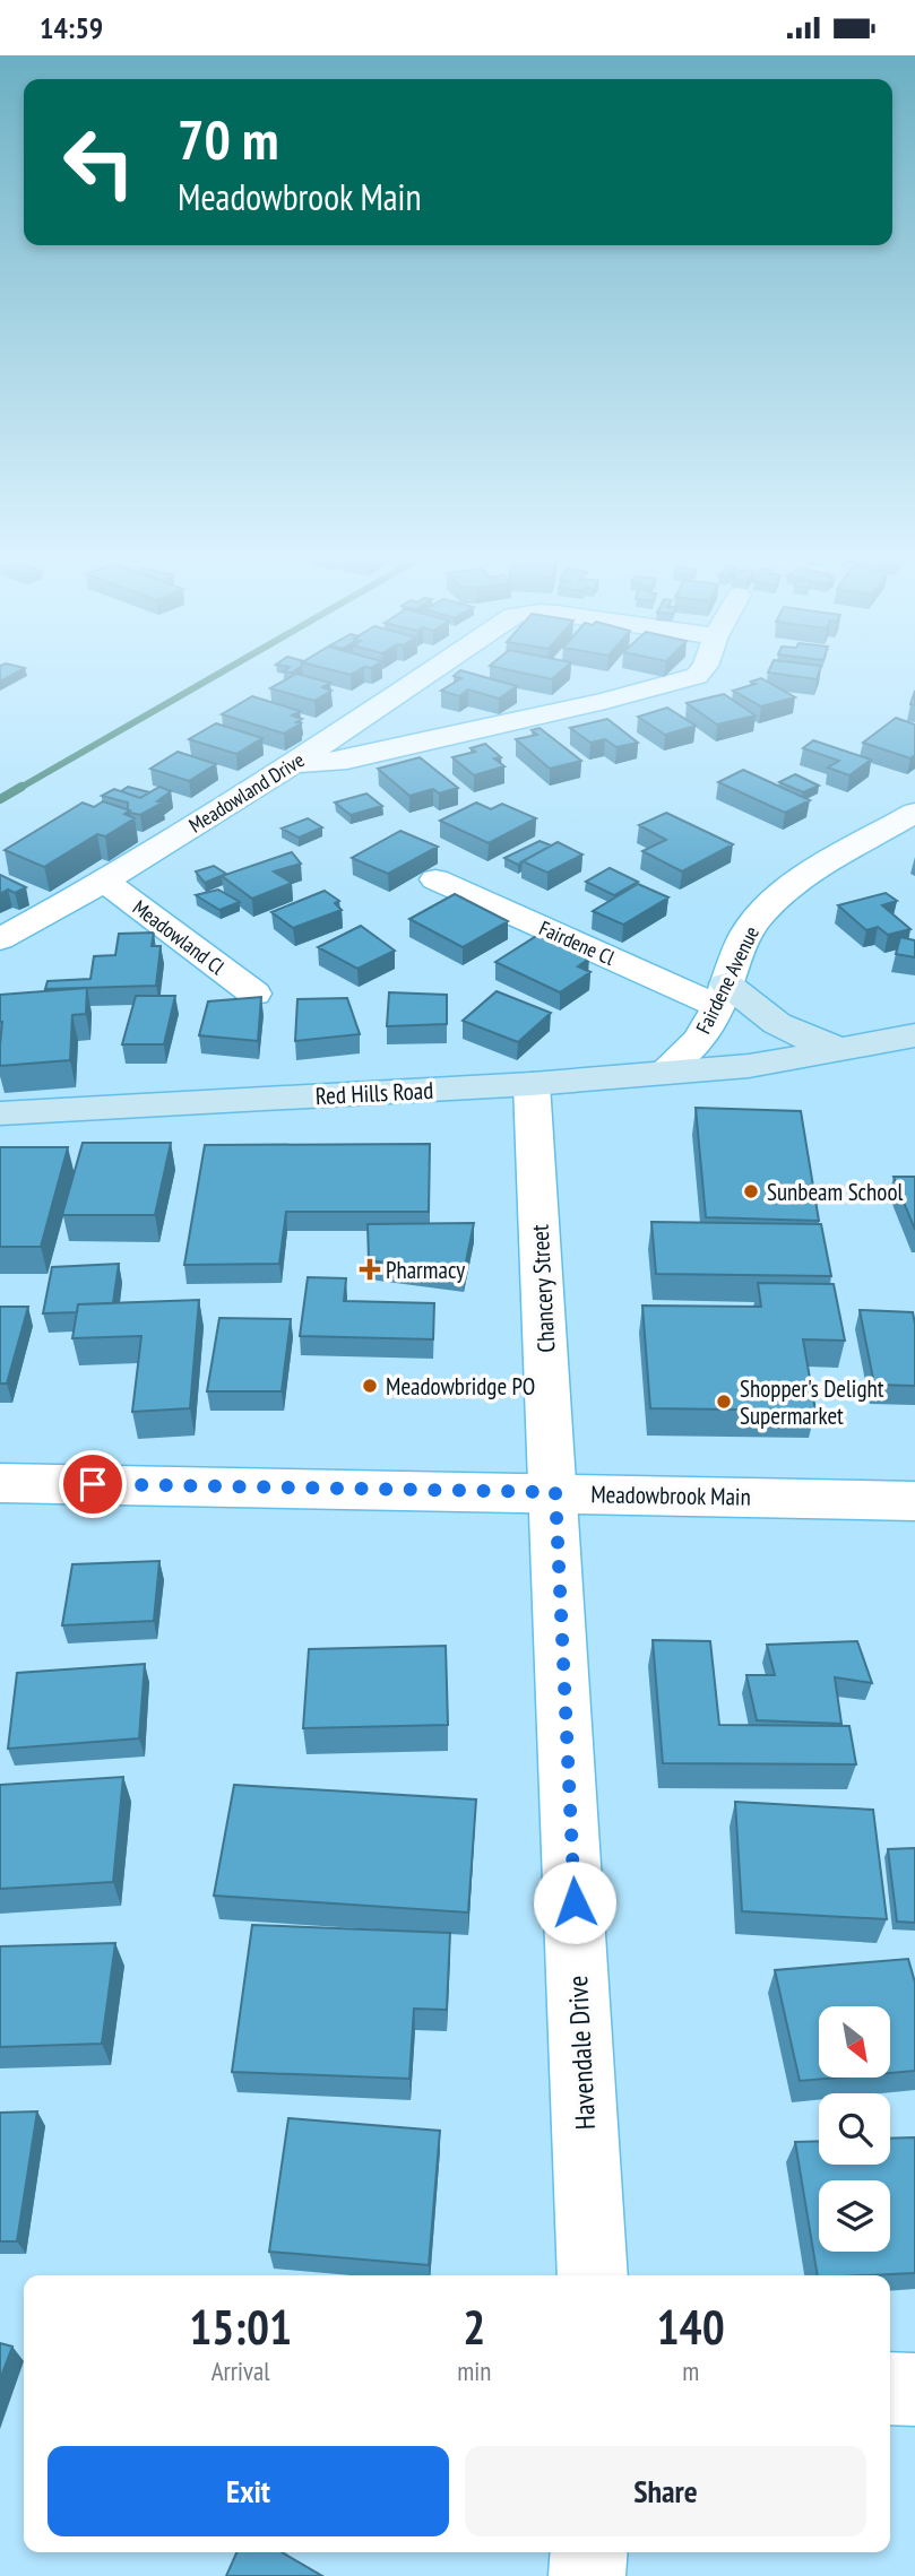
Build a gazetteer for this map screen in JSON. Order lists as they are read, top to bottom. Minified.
{"streets":{"main road":["Red Hills Road"],"street":["Meadowland Drive","Meadowland Cl","Fairdene Cl","Fairdene Avenue","Chancery Street","Meadowbrook Main","Havendale Drive"]},"crossings":[["Meadowland Drive","Meadowland Cl"],["Fairdene Cl","Fairdene Avenue"],["Fairdene Avenue","Red Hills Road"],["Red Hills Road","Chancery Street"],["Chancery Street","Meadowbrook Main"],["Chancery Street","Havendale Drive"],["Meadowbrook Main","Havendale Drive"]],"places":{"other":["Sunbeam School","Meadowbridge PO","Shopper's Delight Supermarket"],"health":["Pharmacy"]},"north":"bottom right","page":{"status":"14:59","turn":["70 m","Meadowbrook Main"],"eta":["15:01","Arrival","2","min","140","m"],"buttons":["Exit","Share"]}}
